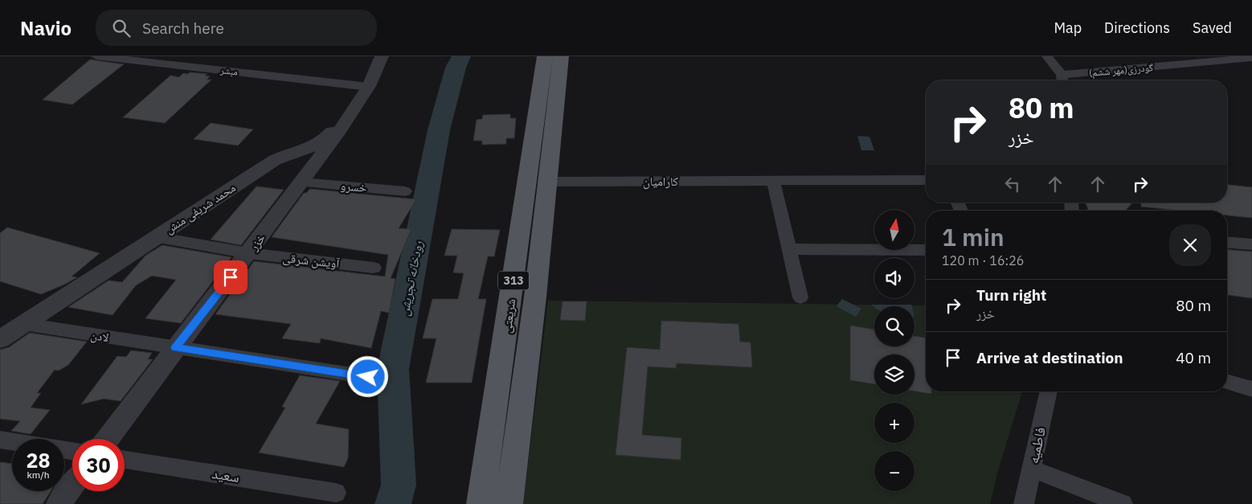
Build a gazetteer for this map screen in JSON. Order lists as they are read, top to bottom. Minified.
{"streets":{"main road":["313","شریعتی"],"street":["گودرزی(مهر ششم)","مبشر","کارامیان","خسرو","محمد شریفی منش","خزر","آویشن شرقی","لادن","فاطمیه","سعید"]},"crossings":[["مبشر","محمد شریفی منش"],["کارامیان","شریعتی"],["خسرو","خزر"],["محمد شریفی منش","آویشن شرقی"],["محمد شریفی منش","لادن"],["خزر","آویشن شرقی"],["خزر","لادن"]],"water":["رودخانه تجریش"],"north":"top","page":{"header":"Navio","search":"Search here","nav":["Map","Directions","Saved"],"turn":["80 m","خزر"],"map_buttons":["+","−"],"heading":["1 min","120 m · 16:26"],"list":[{"name":"Turn right","note":"خزر","value":"80 m"},{"name":"Arrive at destination","value":"40 m"}],"speed":"28 km/h","limit":"30"}}
